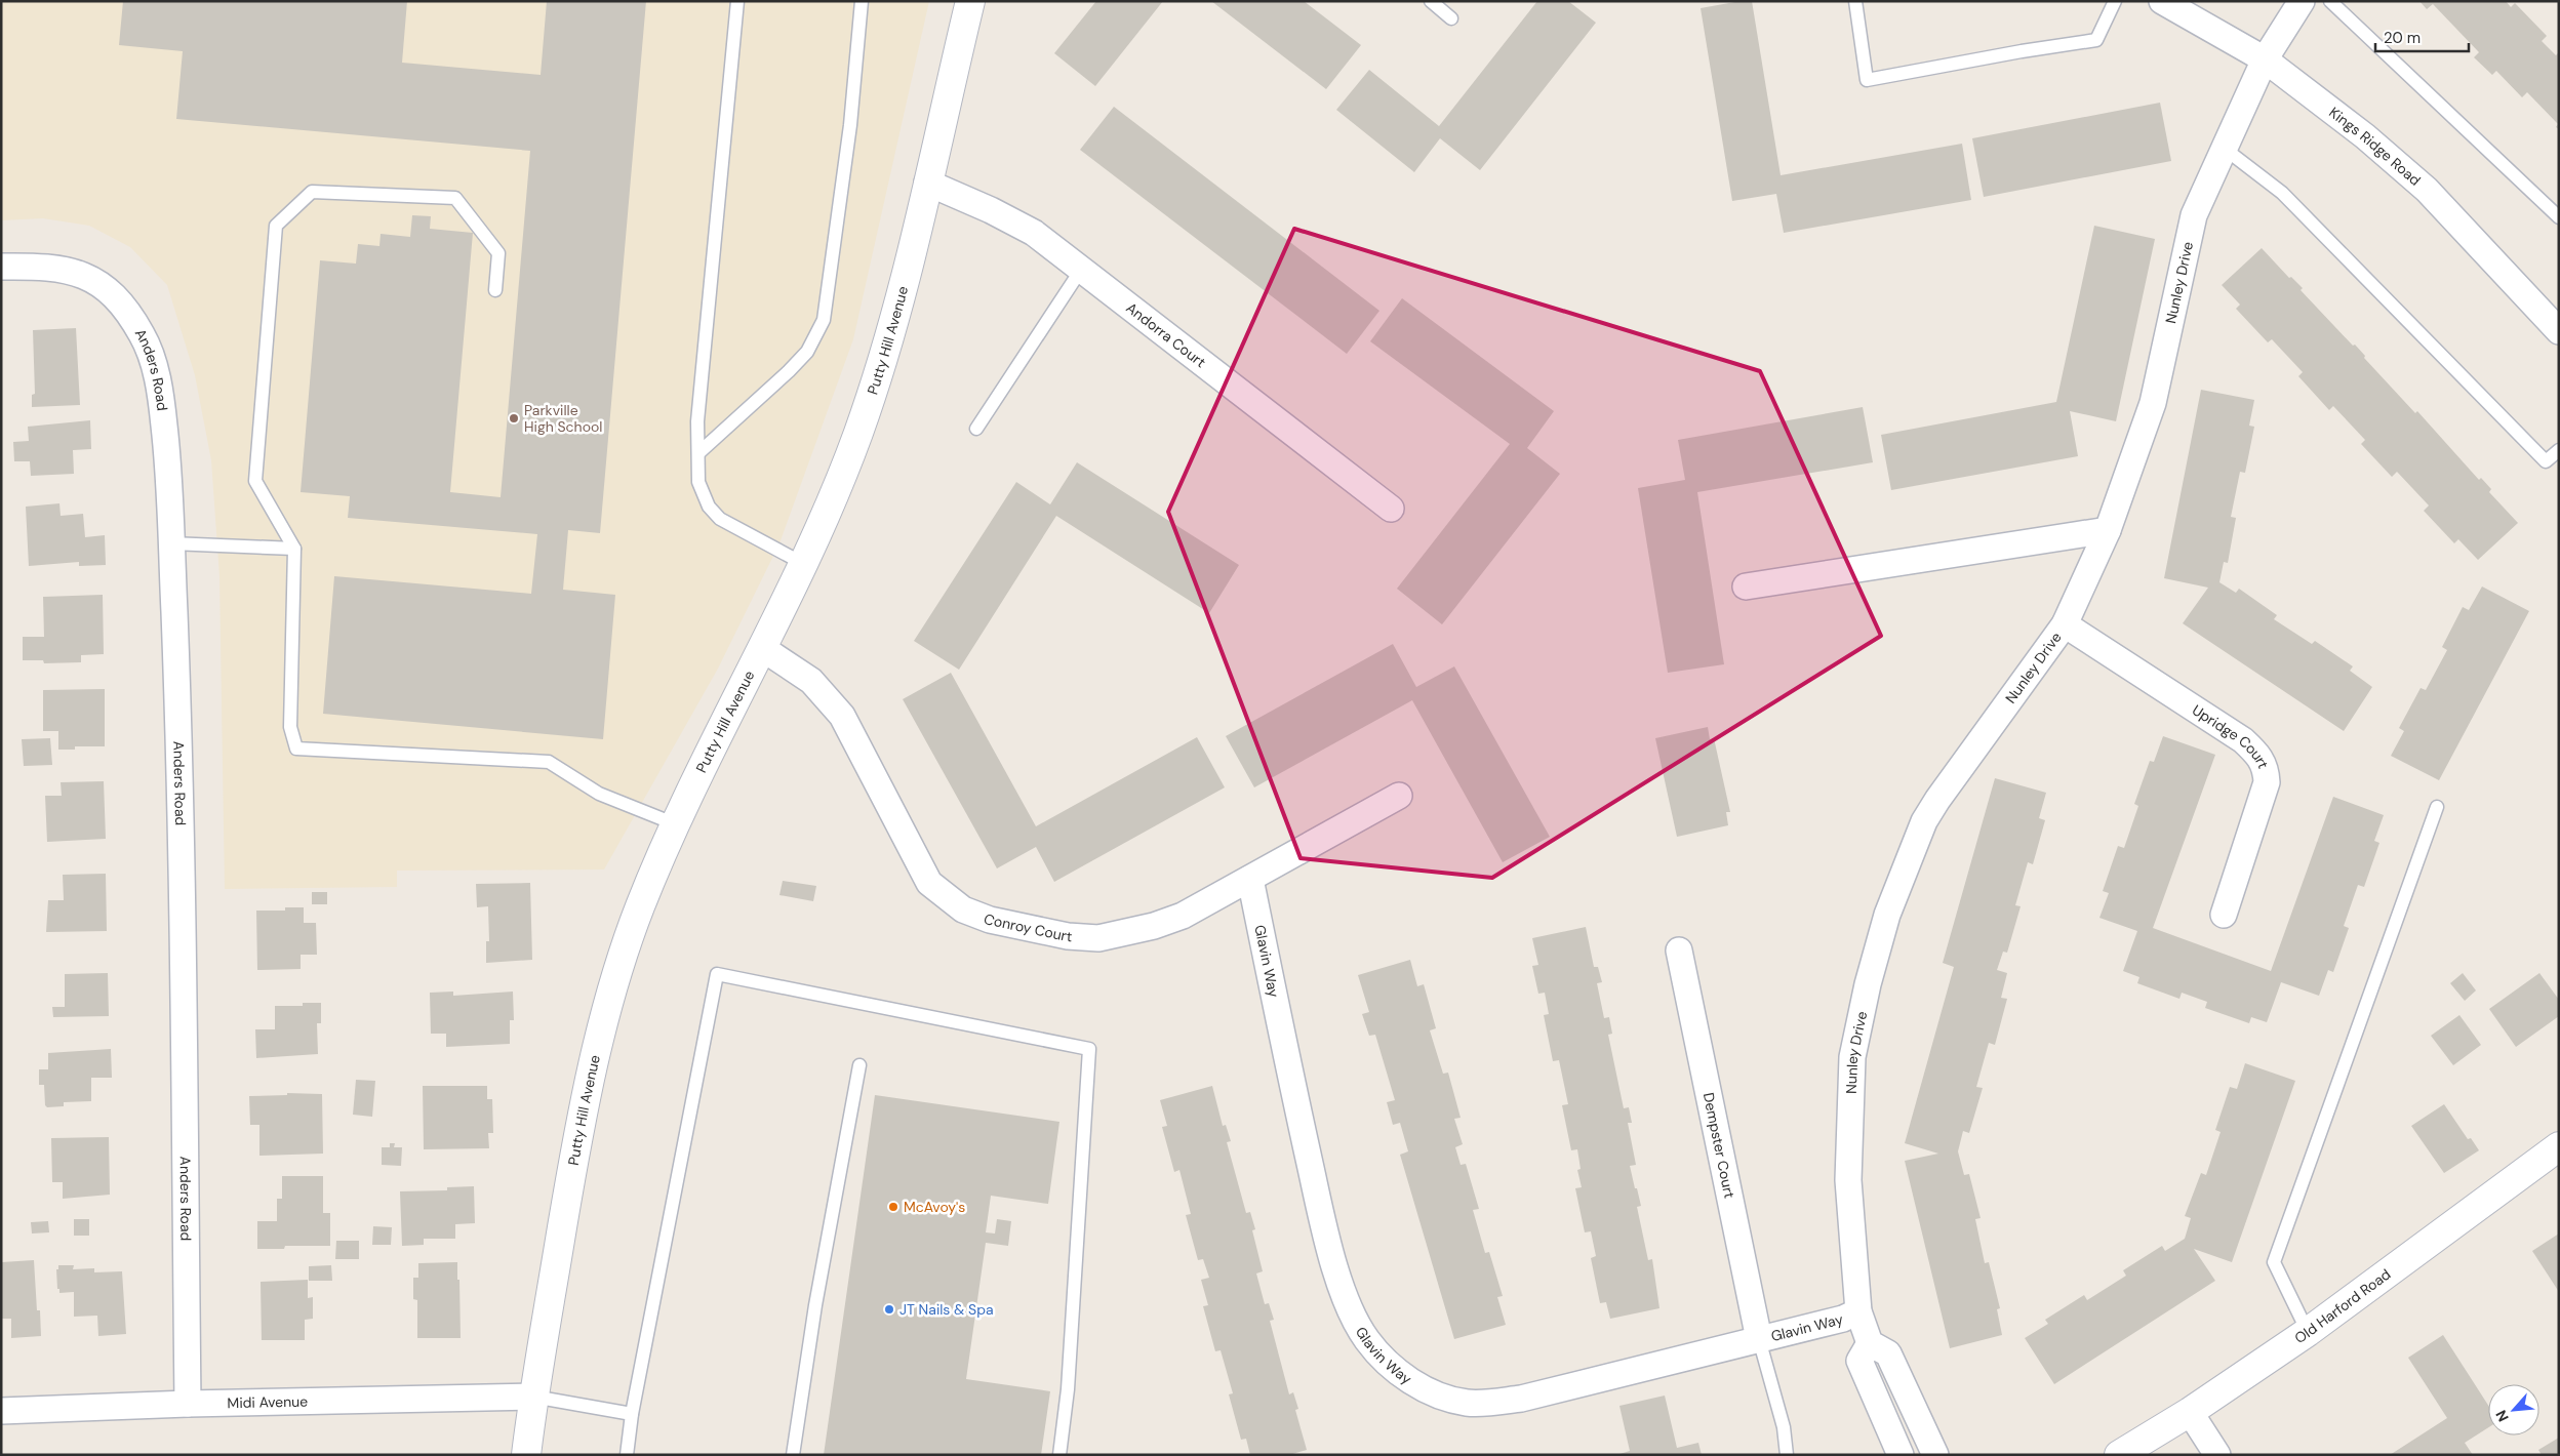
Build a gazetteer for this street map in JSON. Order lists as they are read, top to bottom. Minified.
{"streets":{"main road":["Putty Hill Avenue","Old Harford Road"],"street":["Kings Ridge Road","Nunley Drive","Andorra Court","Anders Road","Upridge Court","Conroy Court","Glavin Way","Dempster Court","Midi Avenue"]},"crossings":[["Kings Ridge Road","Nunley Drive"],["Nunley Drive","Upridge Court"],["Nunley Drive","Glavin Way"],["Andorra Court","Putty Hill Avenue"],["Putty Hill Avenue","Conroy Court"],["Putty Hill Avenue","Midi Avenue"],["Anders Road","Midi Avenue"],["Conroy Court","Glavin Way"],["Glavin Way","Dempster Court"]],"places":["Parkville High School","McAvoy's","JT Nails & Spa"],"scale_bar":"20 m","north":"bottom left"}
